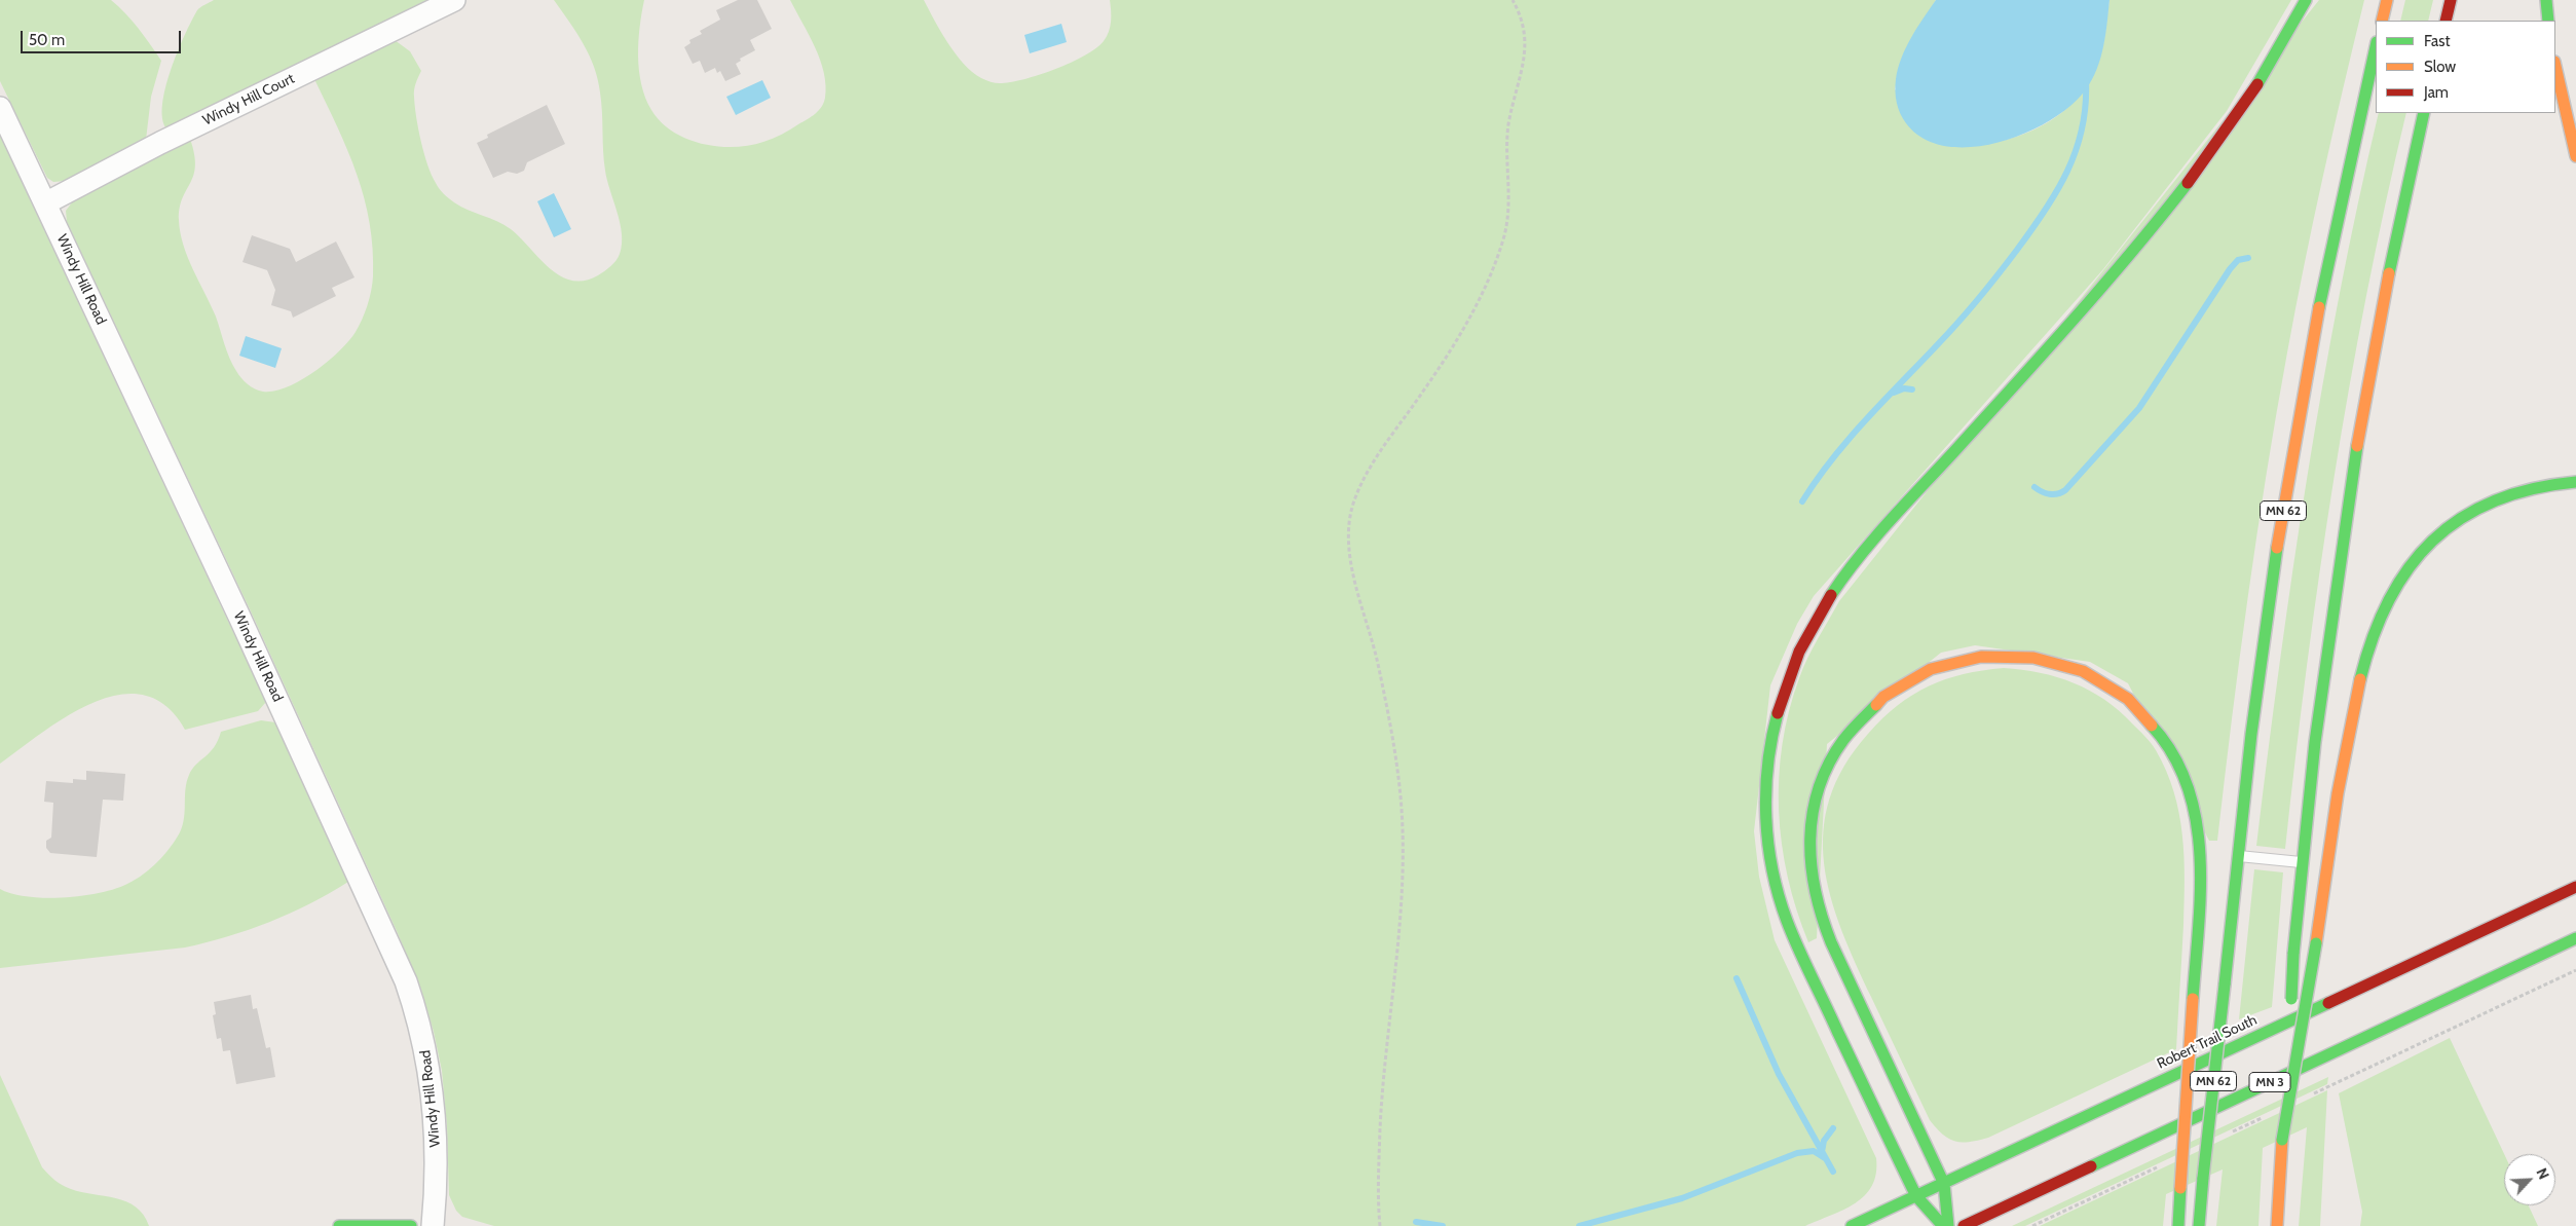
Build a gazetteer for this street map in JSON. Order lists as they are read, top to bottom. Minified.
{"streets":{"main road":["MN 62","Robert Trail South","MN 3"],"street":["Windy Hill Court","Windy Hill Road"]},"crossings":[["Windy Hill Court","Windy Hill Road"]],"legend":["Fast","Slow","Jam"],"scale_bar":"50 m","north":"top right"}
